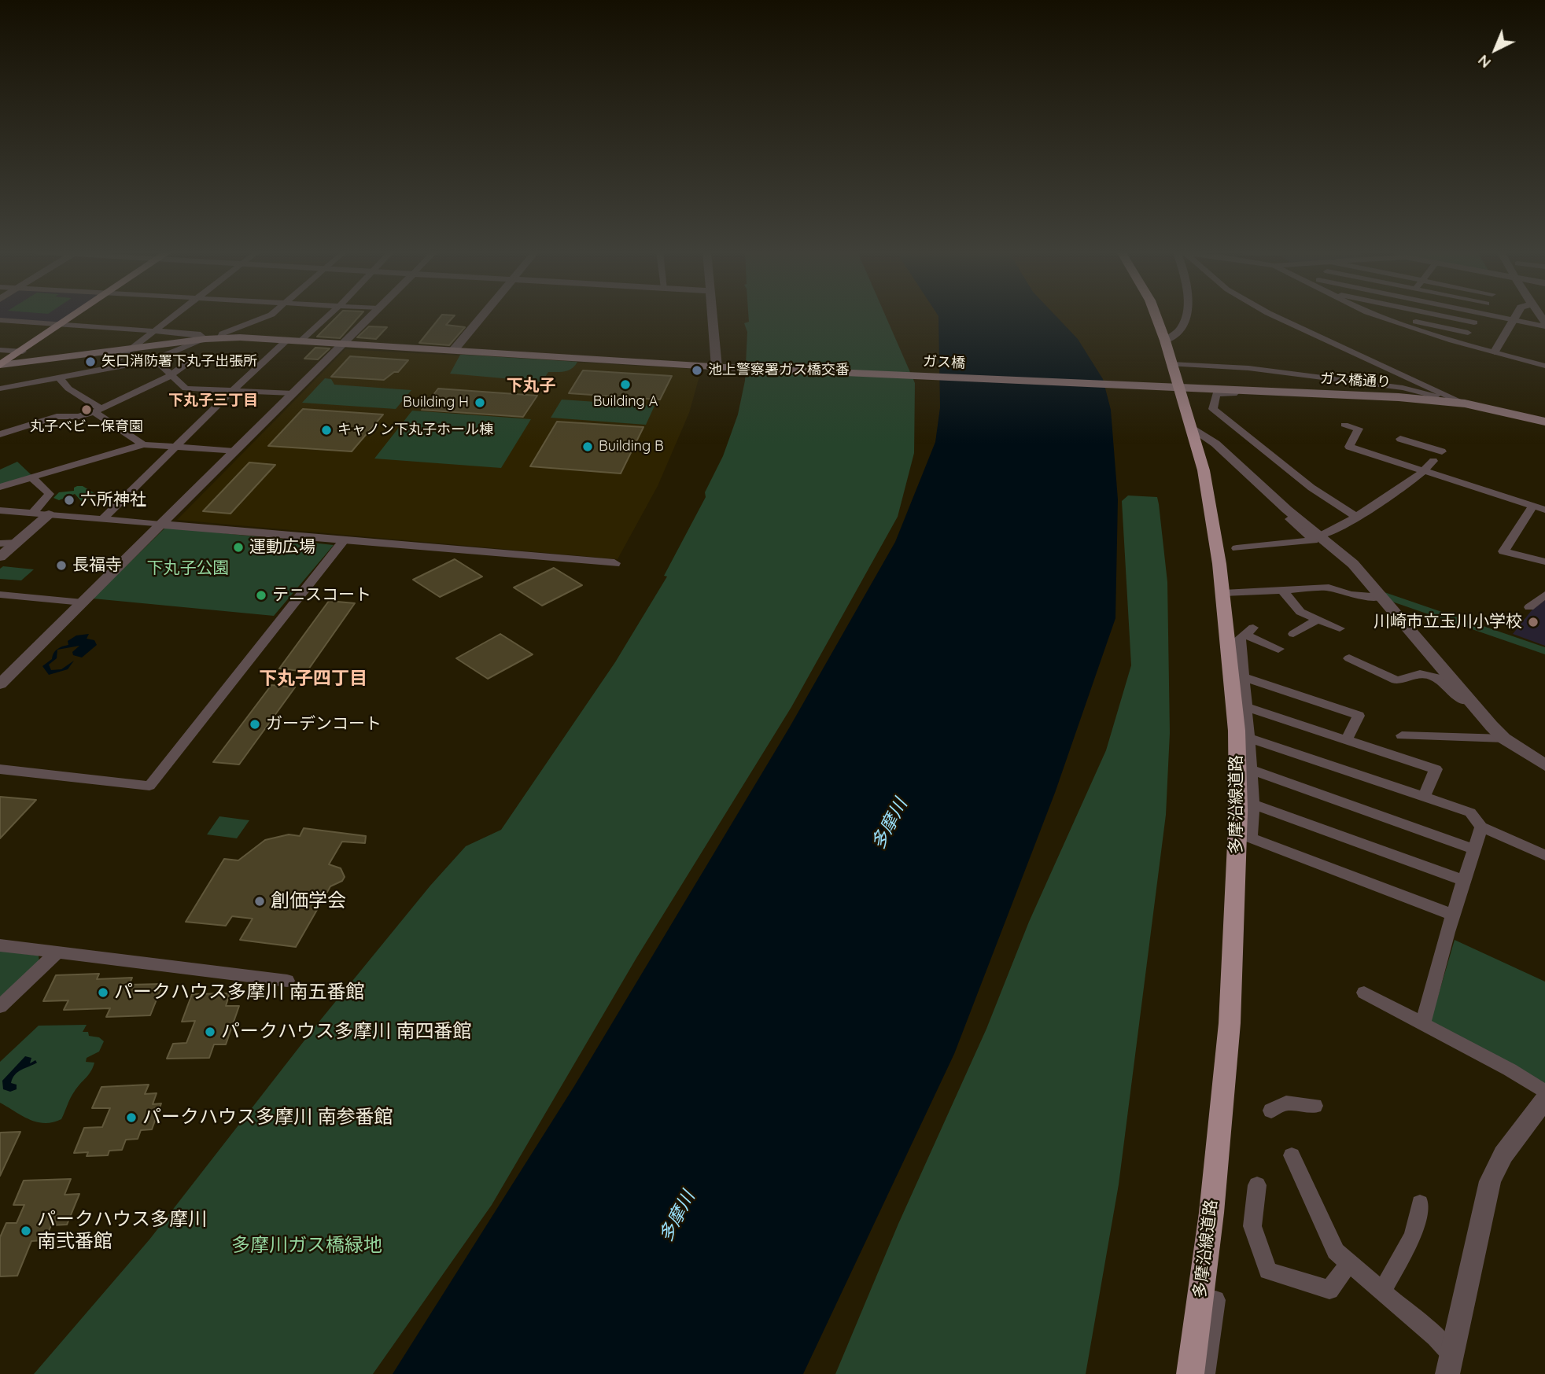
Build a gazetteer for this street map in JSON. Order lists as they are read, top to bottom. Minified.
{"streets":{"main road":["ガス橋","ガス橋通り","多摩沿線道路"]},"crossings":[["ガス橋","ガス橋通り"],["ガス橋通り","多摩沿線道路"]],"districts":["下丸子","下丸子三丁目","下丸子四丁目"],"water":["多摩川"],"parks":["下丸子公園","多摩川ガス橋緑地"],"places":["矢口消防署下丸子出張所","池上警察署ガス橋交番","Building A","Building H","丸子ベビー保育園","キャノン下丸子ホール棟","Building B","六所神社","運動広場","長福寺","テニスコート","川崎市立玉川小学校","ガーデンコート","創価学会","パークハウス多摩川 南五番館","パークハウス多摩川 南四番館","パークハウス多摩川 南参番館","パークハウス多摩川 南弐番館"],"north":"bottom left"}
